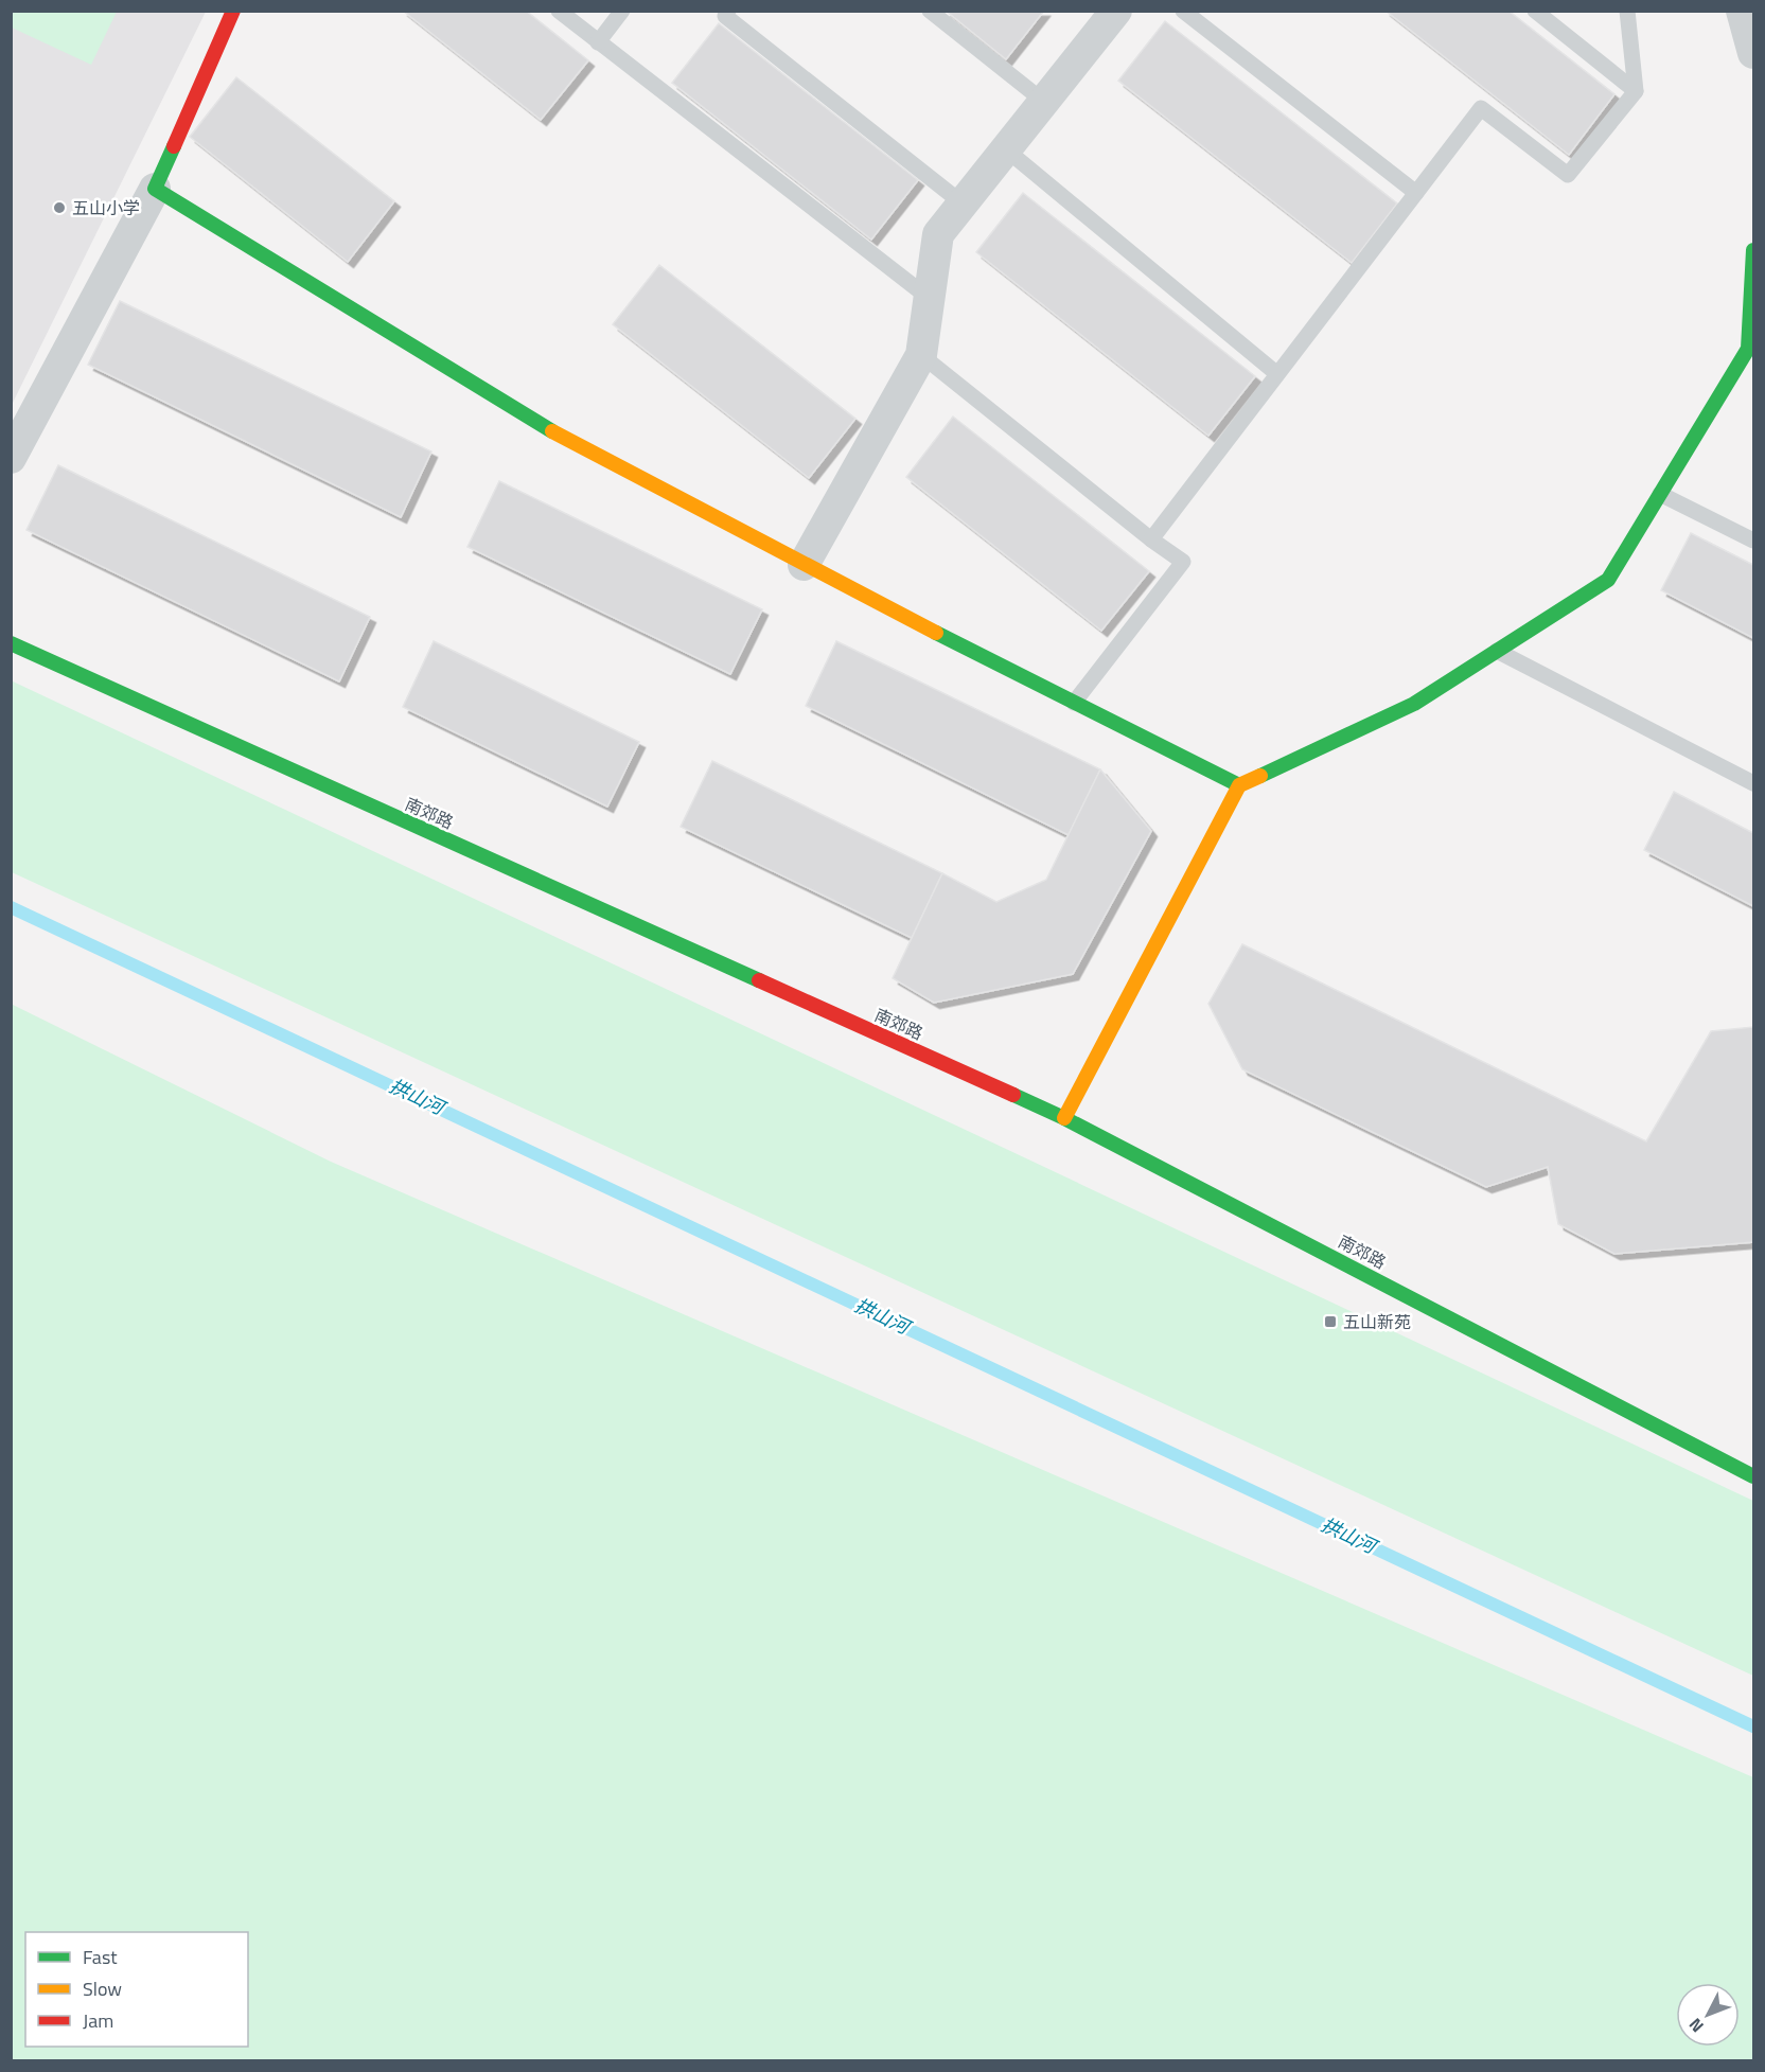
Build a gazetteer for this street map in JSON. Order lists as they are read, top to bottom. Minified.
{"streets":{"street":["南郊路"]},"water":["拱山河"],"places":{"other":["五山小学"],"transit":["五山新苑"]},"legend":["Fast","Slow","Jam"],"north":"bottom left"}
